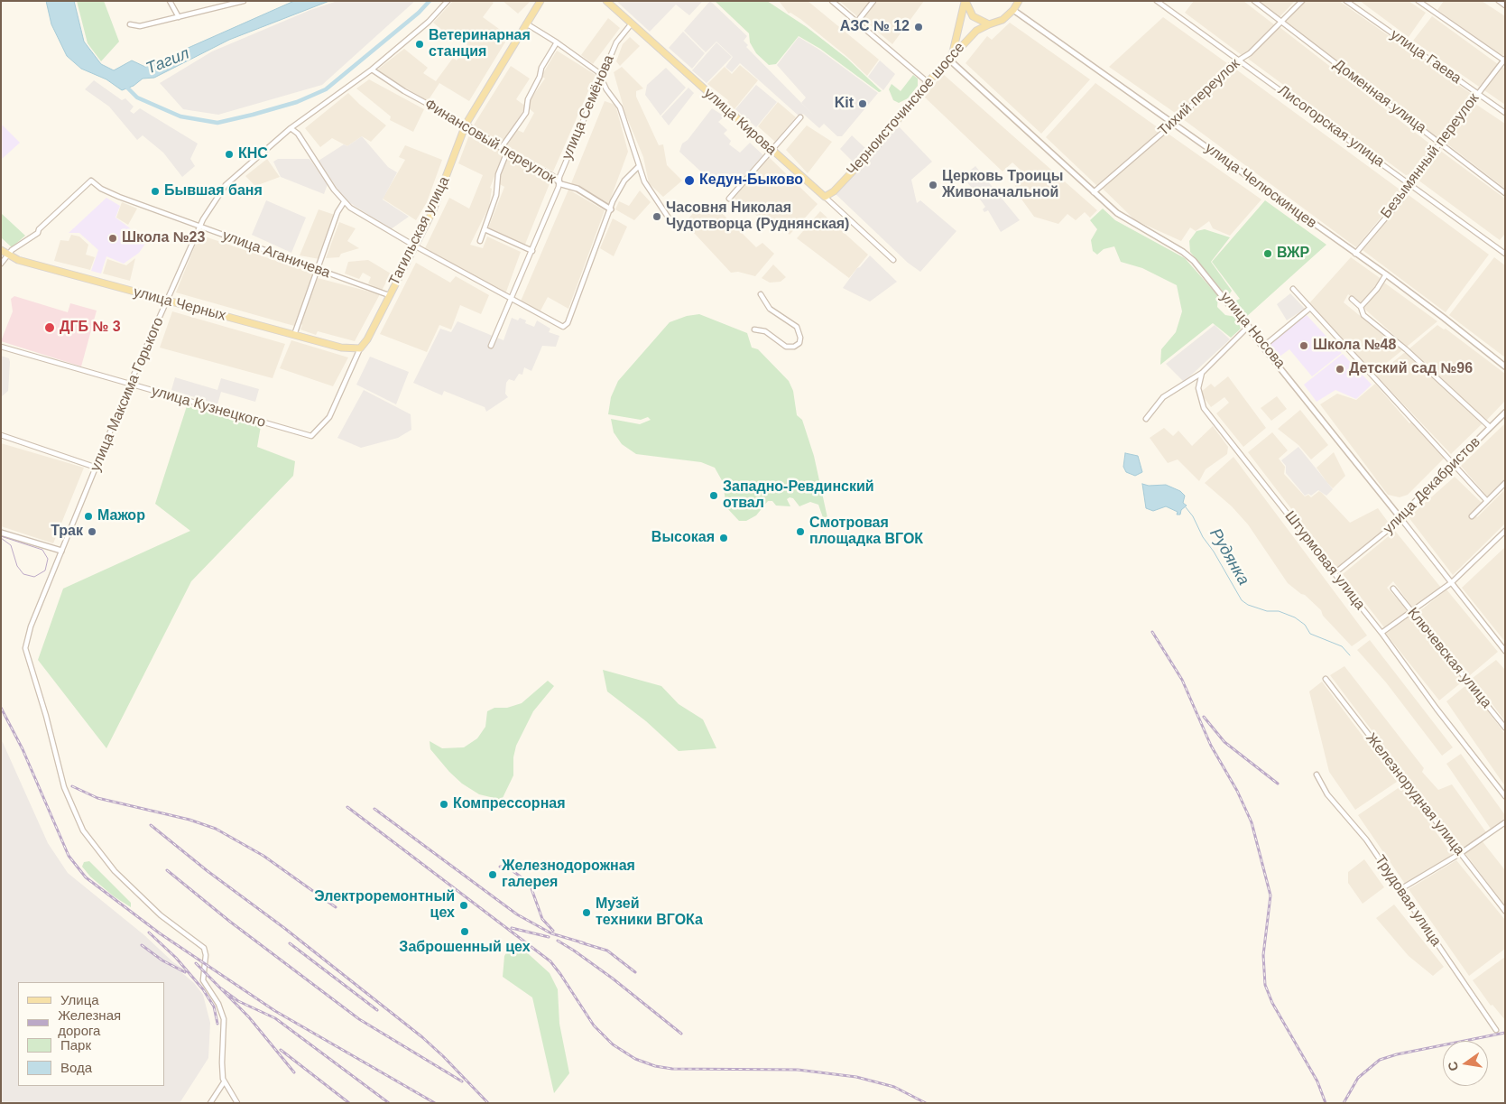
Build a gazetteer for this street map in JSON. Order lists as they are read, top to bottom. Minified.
{"streets":{"main road":["Черноисточинское шоссе","улица Кирова","Тагильская улица","улица Черных"],"street":["улица Гаева","Доменная улица","Тихий переулок","улица Семёнова","Лисогорская улица","Финансовый переулок","Безымянный переулок","улица Челюскинцев","улица Аганичева","улица Носова","улица Максима Горького","улица Кузнецкого","улица Декабристов","Штурмовая улица","Ключевская улица","Железнорудная улица","Трудовая улица"]},"crossings":[["улица Гаева","Безымянный переулок"],["Доменная улица","Тихий переулок"],["Доменная улица","Безымянный переулок"],["Тихий переулок","Лисогорская улица"],["Тихий переулок","улица Челюскинцев"],["Тихий переулок","улица Носова"],["улица Семёнова","улица Кирова"],["улица Семёнова","Финансовый переулок"],["Черноисточинское шоссе","улица Кирова"],["Черноисточинское шоссе","улица Челюскинцев"],["Черноисточинское шоссе","улица Носова"],["Лисогорская улица","Безымянный переулок"],["Финансовый переулок","Тагильская улица"],["Финансовый переулок","улица Максима Горького"],["Безымянный переулок","улица Челюскинцев"],["Тагильская улица","улица Аганичева"],["Тагильская улица","улица Черных"],["Тагильская улица","улица Кузнецкого"],["улица Аганичева","улица Черных"],["улица Аганичева","улица Максима Горького"],["улица Черных","улица Максима Горького"],["улица Носова","улица Декабристов"],["улица Максима Горького","улица Кузнецкого"],["улица Декабристов","Штурмовая улица"]],"water":["Тагил","Рудянка"],"places":["АЗС № 12","Ветеринарная станция","Kit","КНС","Кедун-Быково","Церковь Троицы Живоначальной","Бывшая баня","Часовня Николая Чудотворца (Руднянская)","Школа №23","ВЖР","ДГБ № 3","Школа №48","Детский сад №96","Западно-Ревдинский отвал","Мажор","Трак","Смотровая площадка ВГОК","Высокая","Компрессорная","Железнодорожная галерея","Электроремонтный цех","Музей техники ВГОКа","Заброшенный цех"],"legend":["Улица","Железная дорога","Парк","Вода"],"north":"left"}
